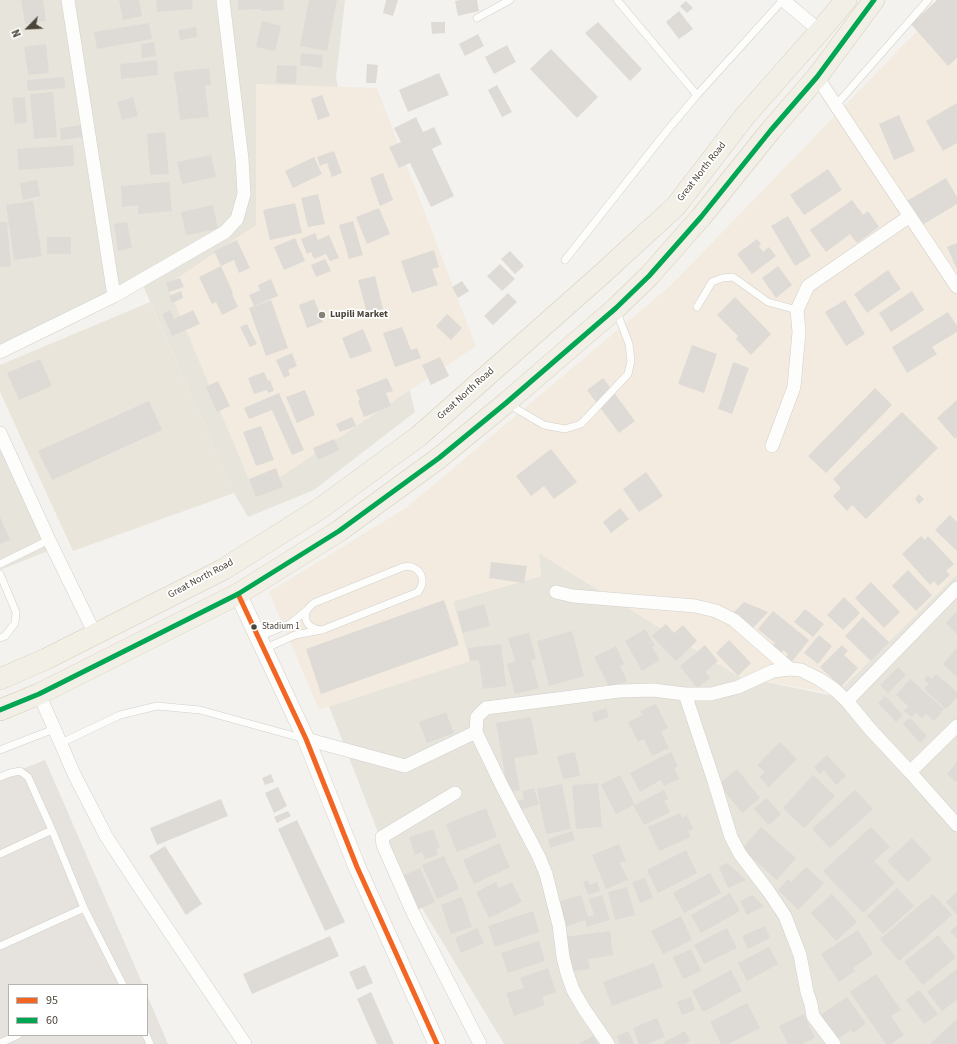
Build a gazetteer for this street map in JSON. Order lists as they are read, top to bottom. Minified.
{"streets":{"main road":["Great North Road"]},"places":["Lupili Market","Stadium 1"],"lines":["transit line 60","transit line 95"],"legend":["95","60"],"north":"bottom left"}
